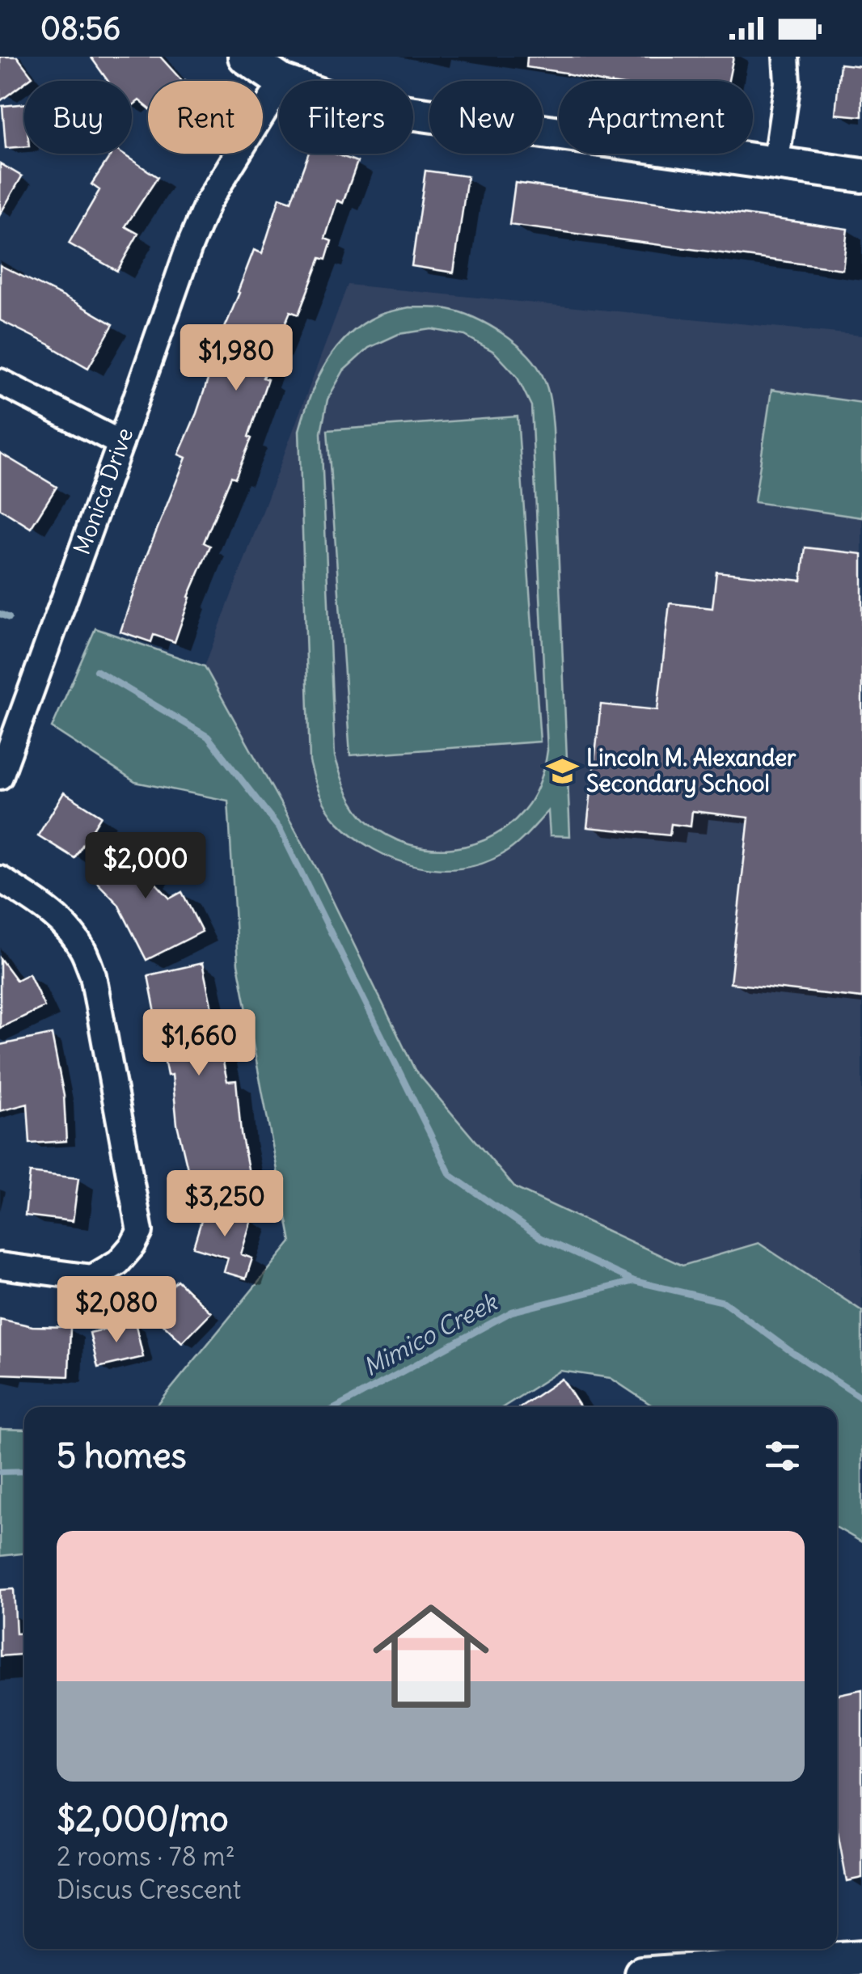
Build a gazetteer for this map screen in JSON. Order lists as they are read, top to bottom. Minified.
{"streets":{"street":["Monica Drive"]},"water":["Mimico Creek"],"places":{"school or university":["Lincoln M. Alexander Secondary School"]},"page":{"status":"08:56","chip":["Buy","Rent","Filters","New","Apartment"],"price":["$1,980","$2,000","$1,660","$3,250","$2,080"],"heading":"5 homes","list":[{"name":"$2,000/mo","note":"2 rooms · 78 m² · Discus Crescent"}]}}
